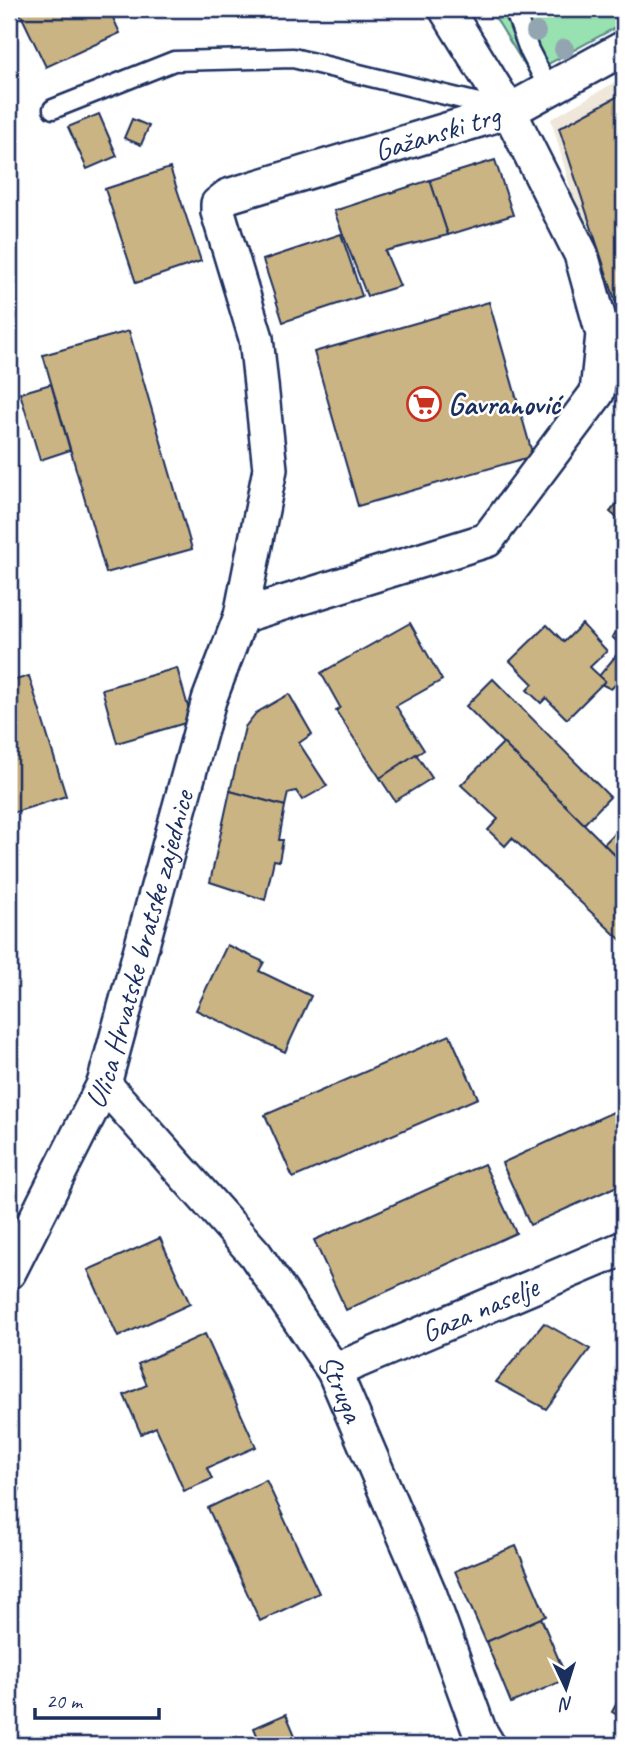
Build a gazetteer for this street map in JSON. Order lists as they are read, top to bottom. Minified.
{"streets":{"street":["Gažanski trg","Ulica Hrvatske bratske zajednice","Gaza naselje","Struga"]},"crossings":[["Gažanski trg","Ulica Hrvatske bratske zajednice"],["Ulica Hrvatske bratske zajednice","Struga"],["Gaza naselje","Struga"]],"places":{"supermarket":["Gavranović"]},"scale_bar":"20 m","north":"bottom"}
